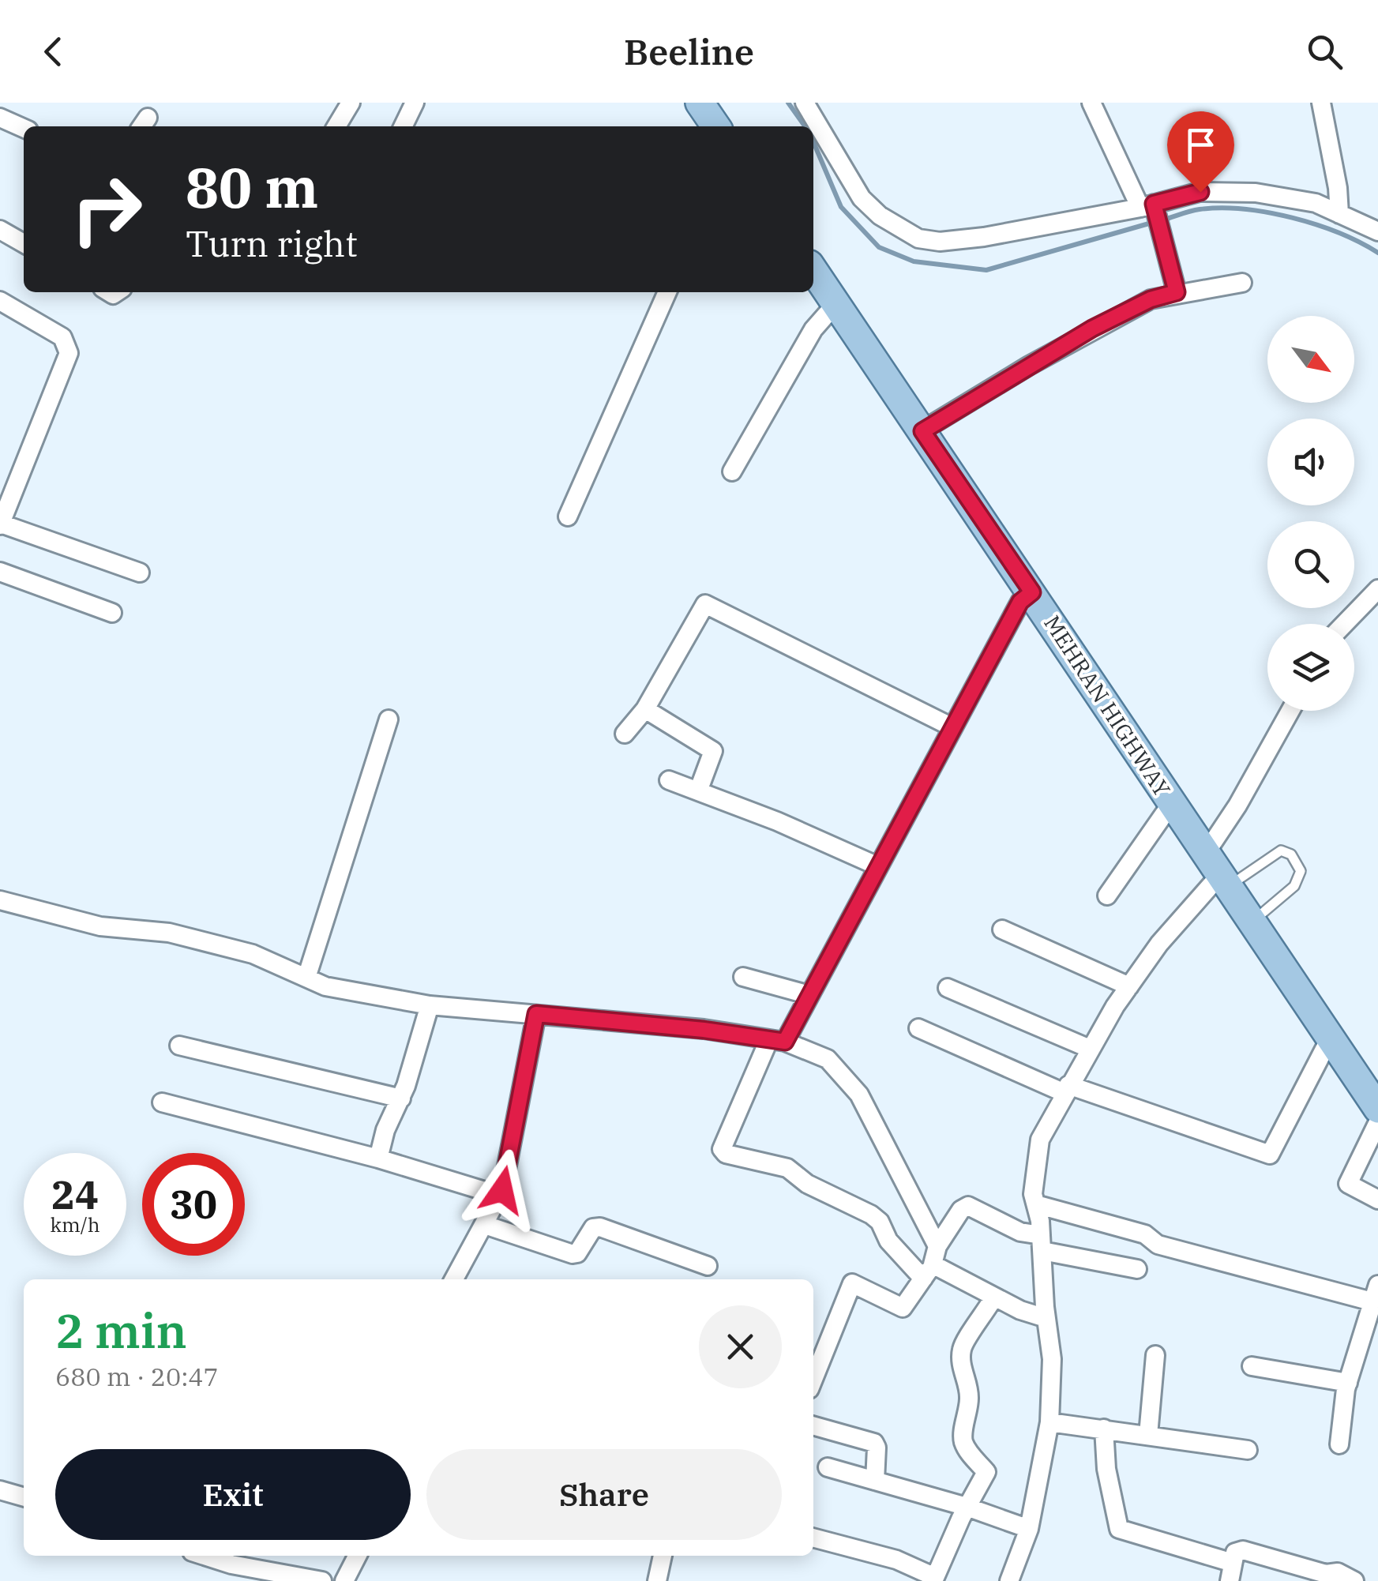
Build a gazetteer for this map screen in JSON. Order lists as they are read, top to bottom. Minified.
{"streets":{"main road":["MEHRAN HIGHWAY"]},"north":"bottom right","page":{"header":"Beeline","turn":["80 m","Turn right"],"speed":"24 km/h","limit":"30","heading":["2 min","680 m · 20:47"],"buttons":["Exit","Share"]}}
